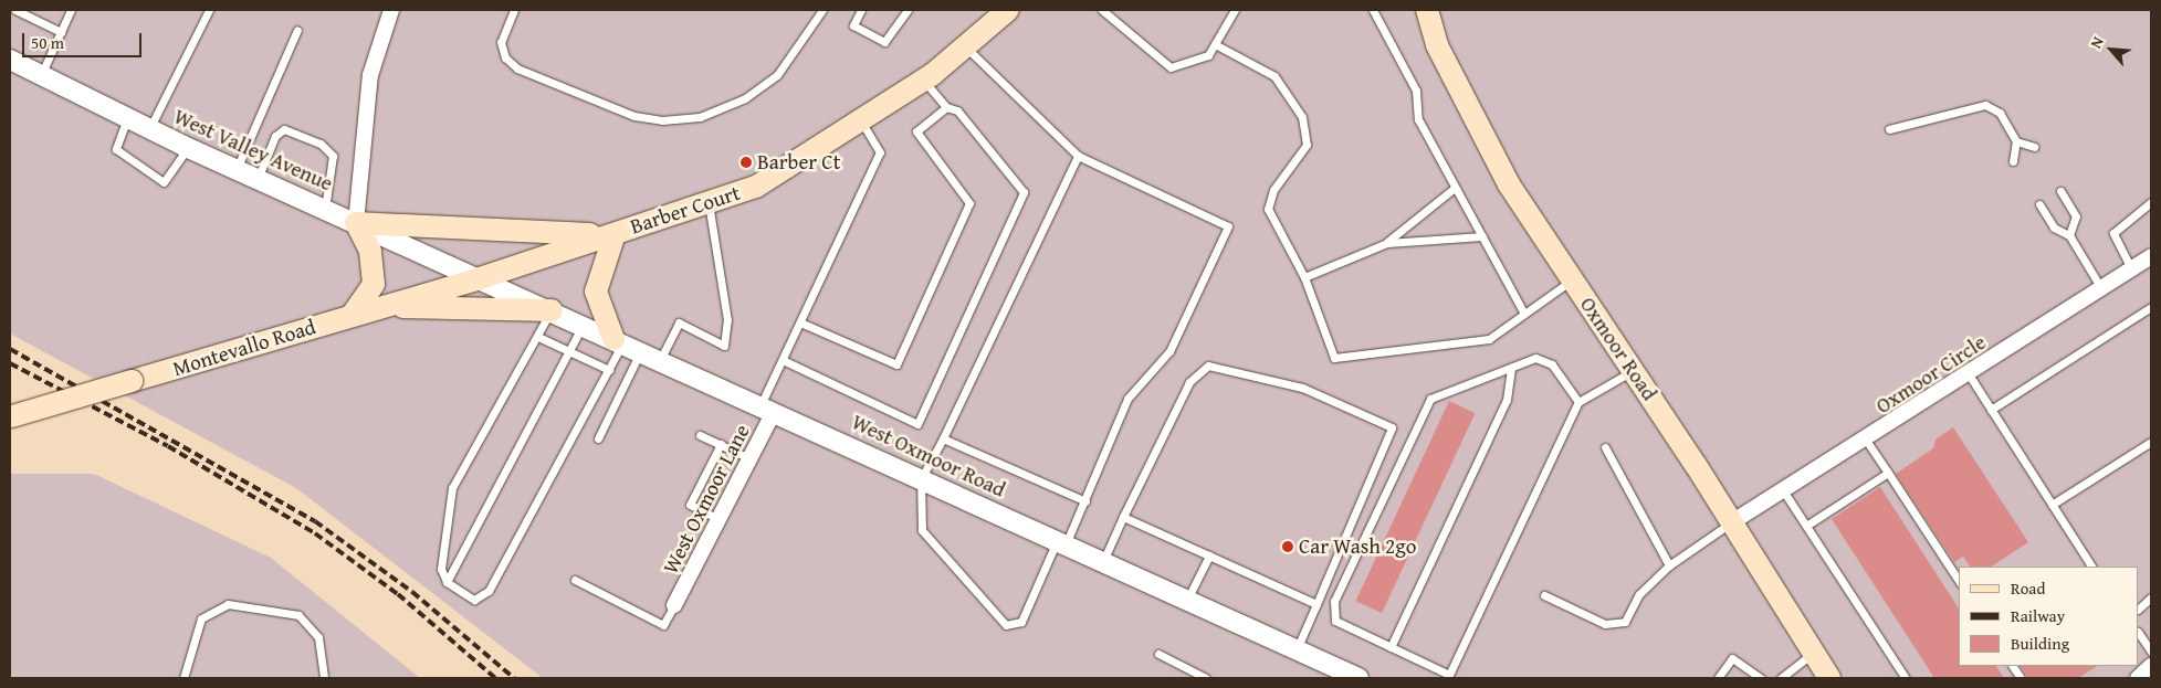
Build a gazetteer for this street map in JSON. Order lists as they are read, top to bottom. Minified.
{"streets":{"main road":["Barber Court","Montevallo Road","Oxmoor Road"],"street":["West Valley Avenue","Oxmoor Circle","West Oxmoor Road","West Oxmoor Lane"]},"crossings":[["West Valley Avenue","Barber Court"],["West Valley Avenue","Montevallo Road"],["West Valley Avenue","West Oxmoor Road"],["Barber Court","Montevallo Road"],["Barber Court","West Oxmoor Road"],["Montevallo Road","West Oxmoor Road"],["Oxmoor Road","Oxmoor Circle"],["West Oxmoor Road","West Oxmoor Lane"]],"places":["Barber Ct","Car Wash 2go"],"legend":["Road","Railway","Building"],"scale_bar":"50 m","north":"top left"}
